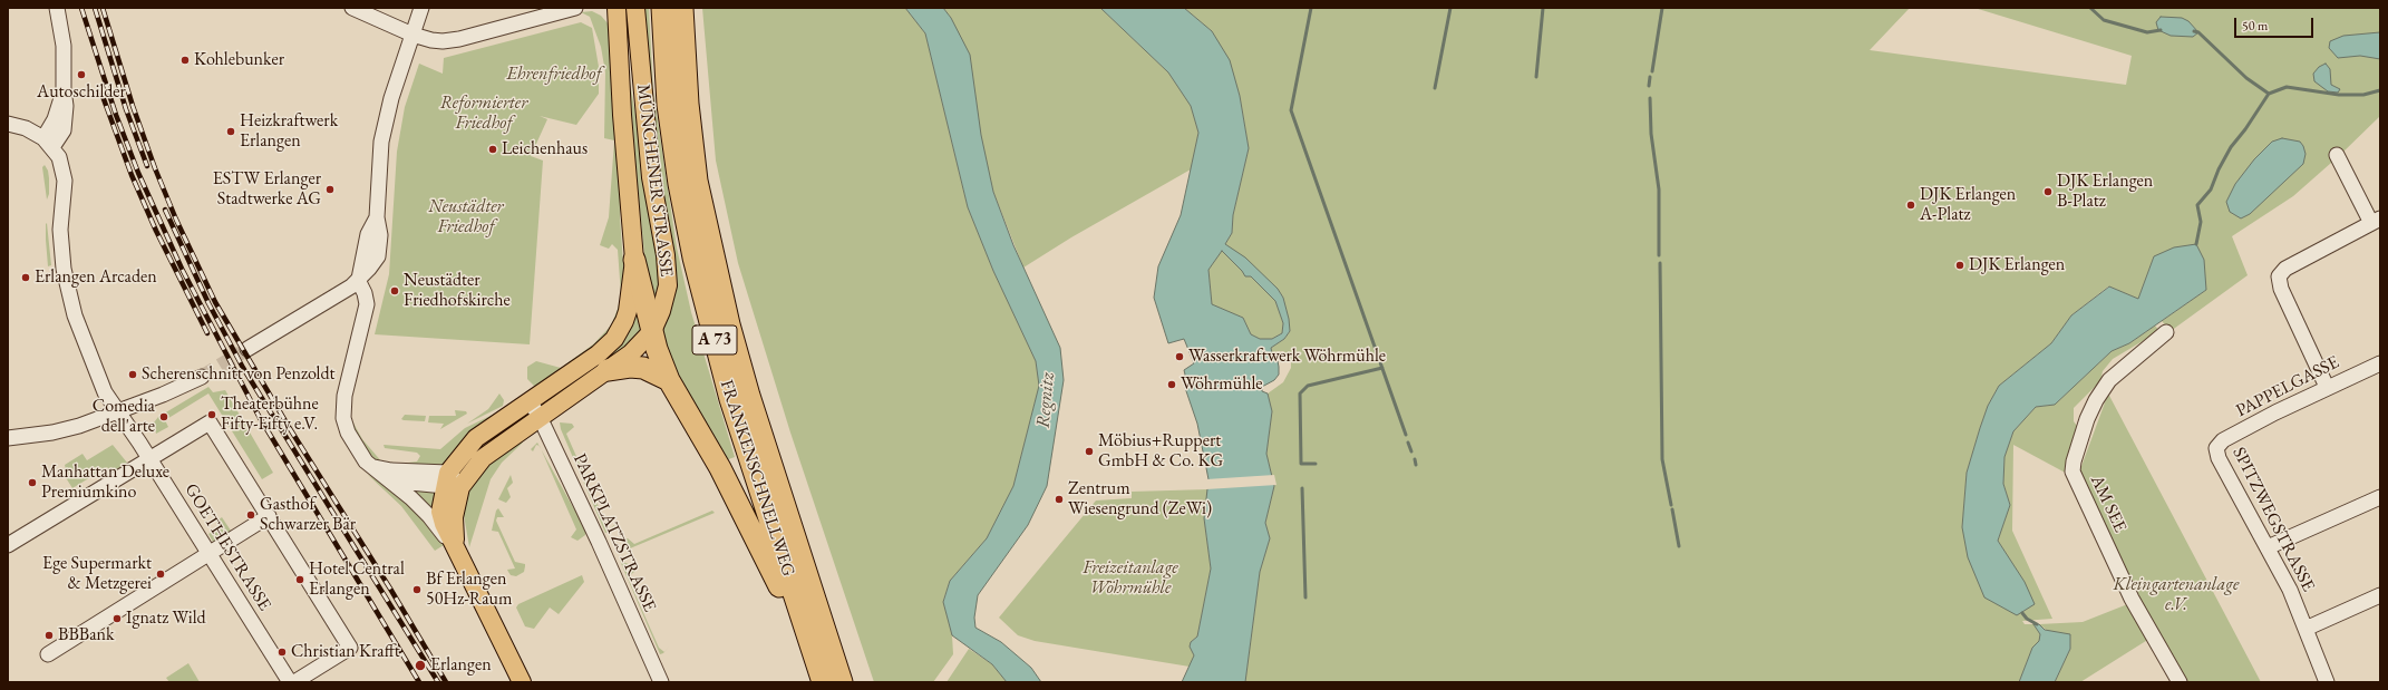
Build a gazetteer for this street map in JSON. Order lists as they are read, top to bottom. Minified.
{"streets":{"highway":["A 73","FRANKENSCHNELLWEG"],"main road":["MÜNCHENER STRASSE"],"street":["PAPPELGASSE","AM SEE","SPITZWEGSTRASSE","PARKPLATZSTRASSE","GOETHESTRASSE"]},"crossings":[["MÜNCHENER STRASSE","PARKPLATZSTRASSE"],["PAPPELGASSE","SPITZWEGSTRASSE"]],"water":["Regnitz"],"parks":["Ehrenfriedhof","Reformierter Friedhof","Neustädter Friedhof","Freizeitanlage Wöhrmühle","Kleingartenanlage e.V."],"places":["Kohlebunker","Autoschilder","Heizkraftwerk Erlangen","Leichenhaus","ESTW Erlanger Stadtwerke AG","DJK Erlangen B-Platz","DJK Erlangen A-Platz","DJK Erlangen","Erlangen Arcaden","Neustädter Friedhofskirche","Wasserkraftwerk Wöhrmühle","Scherenschnitt von Penzoldt","Wöhrmühle","Theaterbühne Fifty-Fifty e.V.","Comedia dell'arte","Möbius+Ruppert GmbH & Co. KG","Manhattan Deluxe Premiumkino","Zentrum Wiesengrund (ZeWi)","Gasthof Schwarzer Bär","Ege Supermarkt & Metzgerei","Hotel Central Erlangen","Bf Erlangen 50Hz-Raum","Ignatz Wild","BBBank","Christian Krafft","Erlangen"],"scale_bar":"50 m"}
